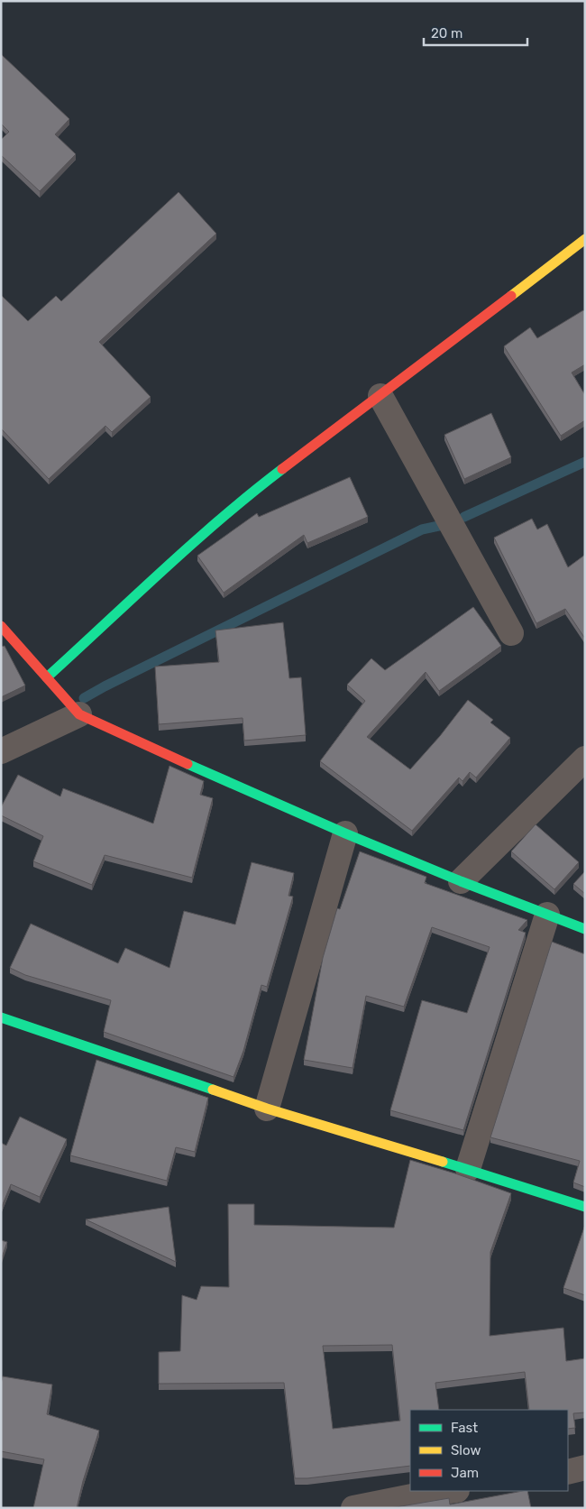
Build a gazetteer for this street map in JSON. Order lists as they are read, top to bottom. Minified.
{"legend":["Fast","Slow","Jam"],"scale_bar":"20 m"}
